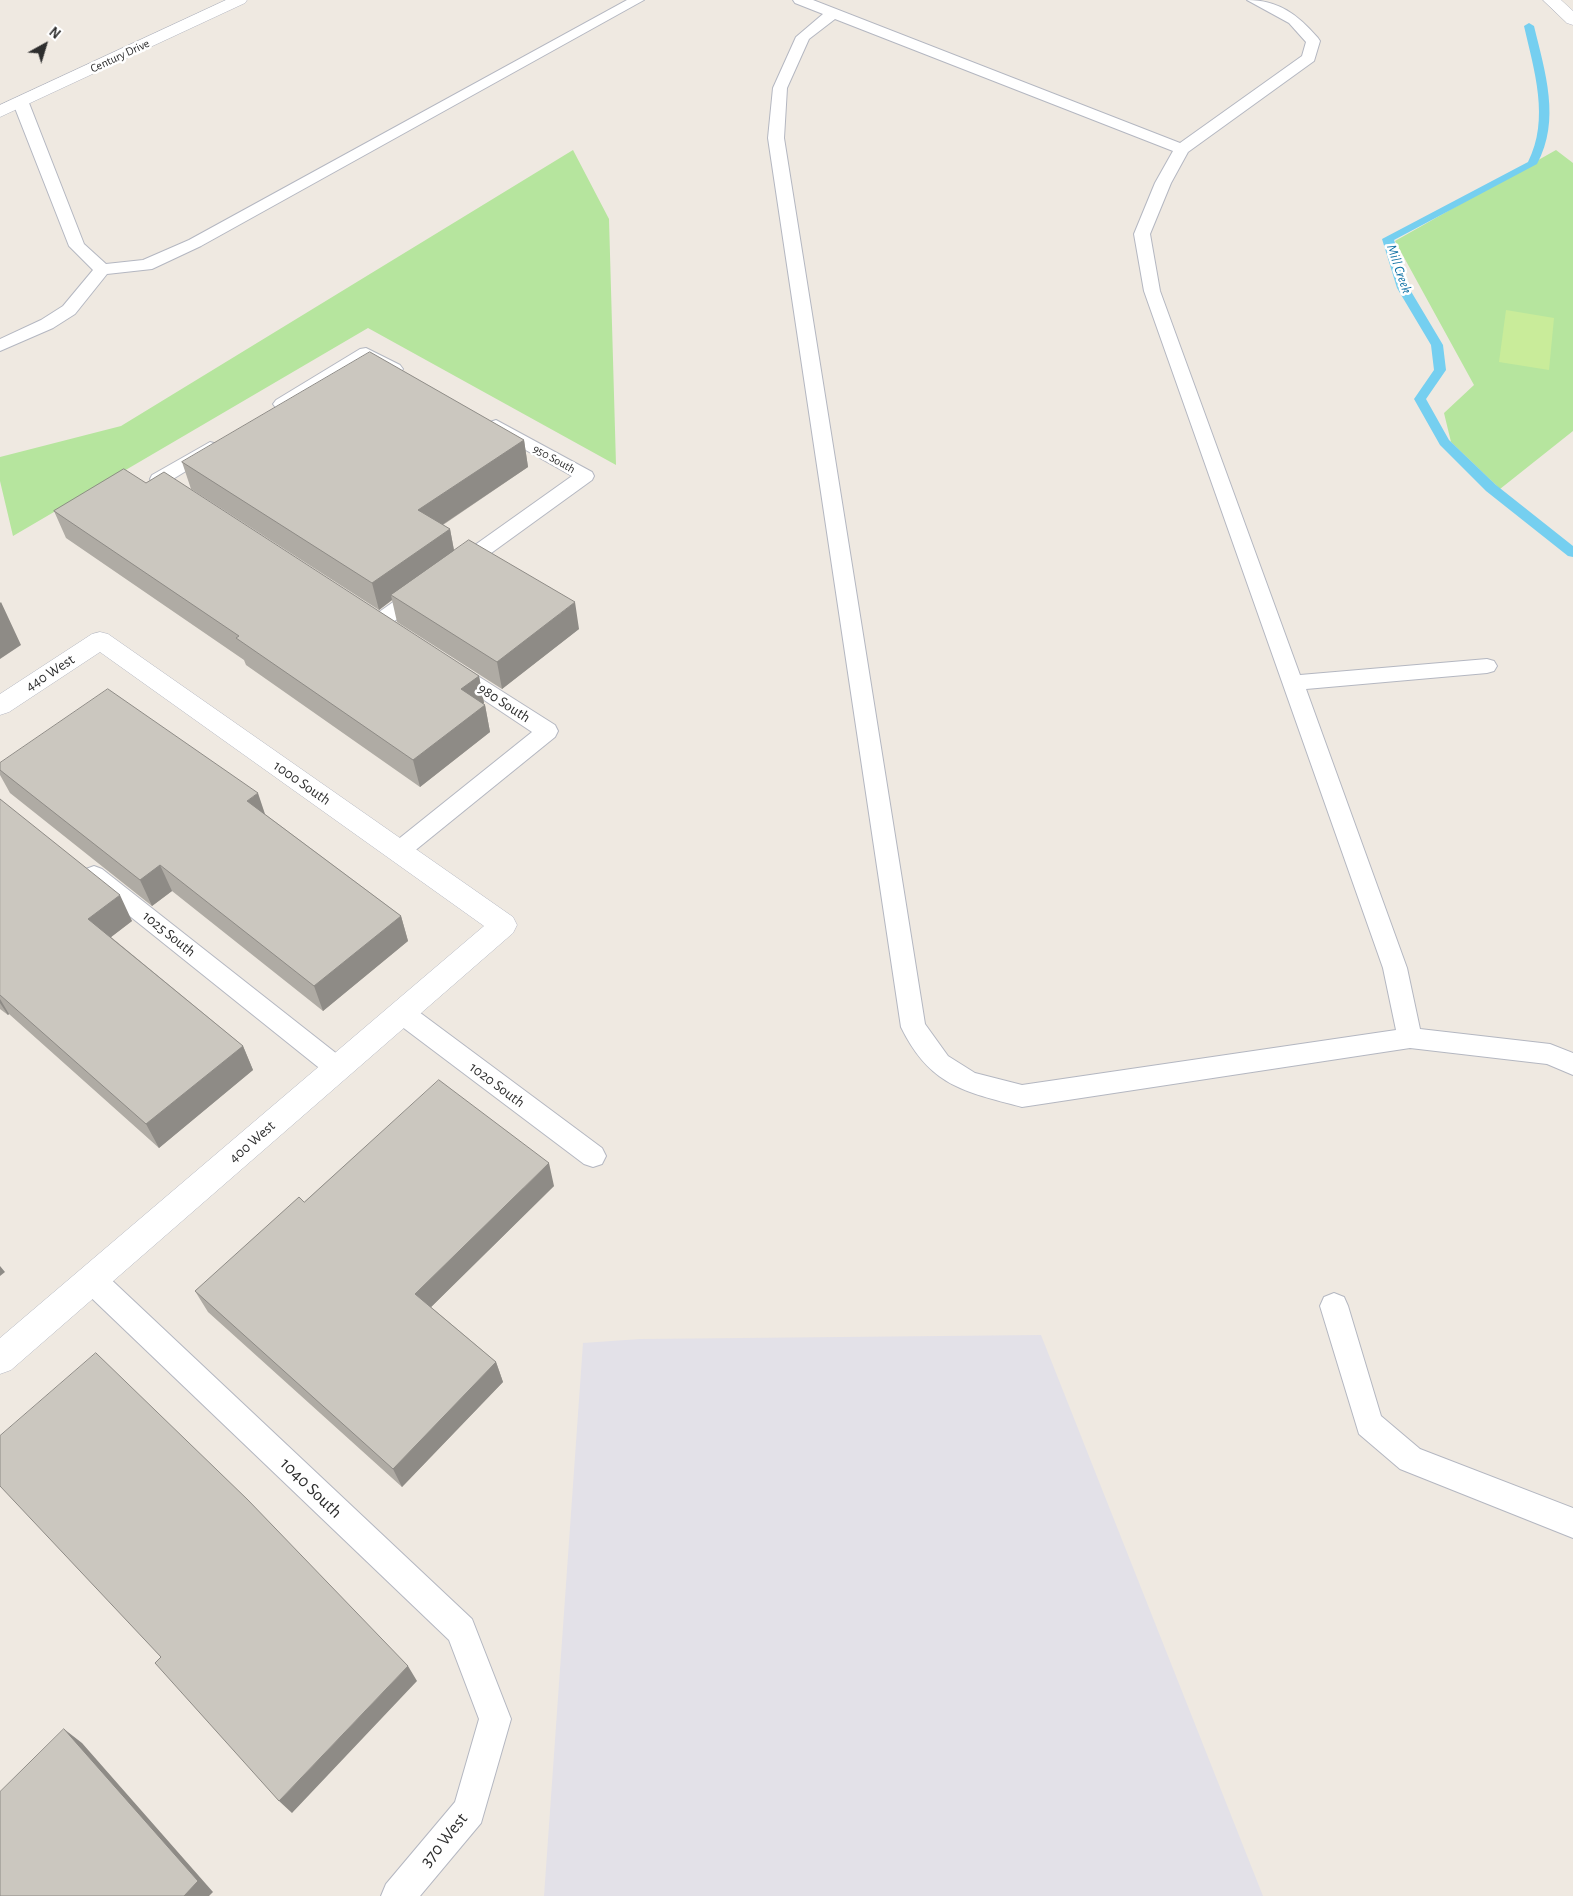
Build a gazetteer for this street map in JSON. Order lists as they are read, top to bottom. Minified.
{"streets":{"street":["Century Drive","440 West","1000 South","400 West"],"lane":["950 South","980 South","1025 South","1020 South","1040 South","370 West"]},"crossings":[["440 West","1000 South"],["980 South","1000 South"],["1000 South","400 West"],["1025 South","400 West"],["1020 South","400 West"],["400 West","1040 South"],["1040 South","370 West"]],"water":["Mill Creek"],"north":"top right"}
